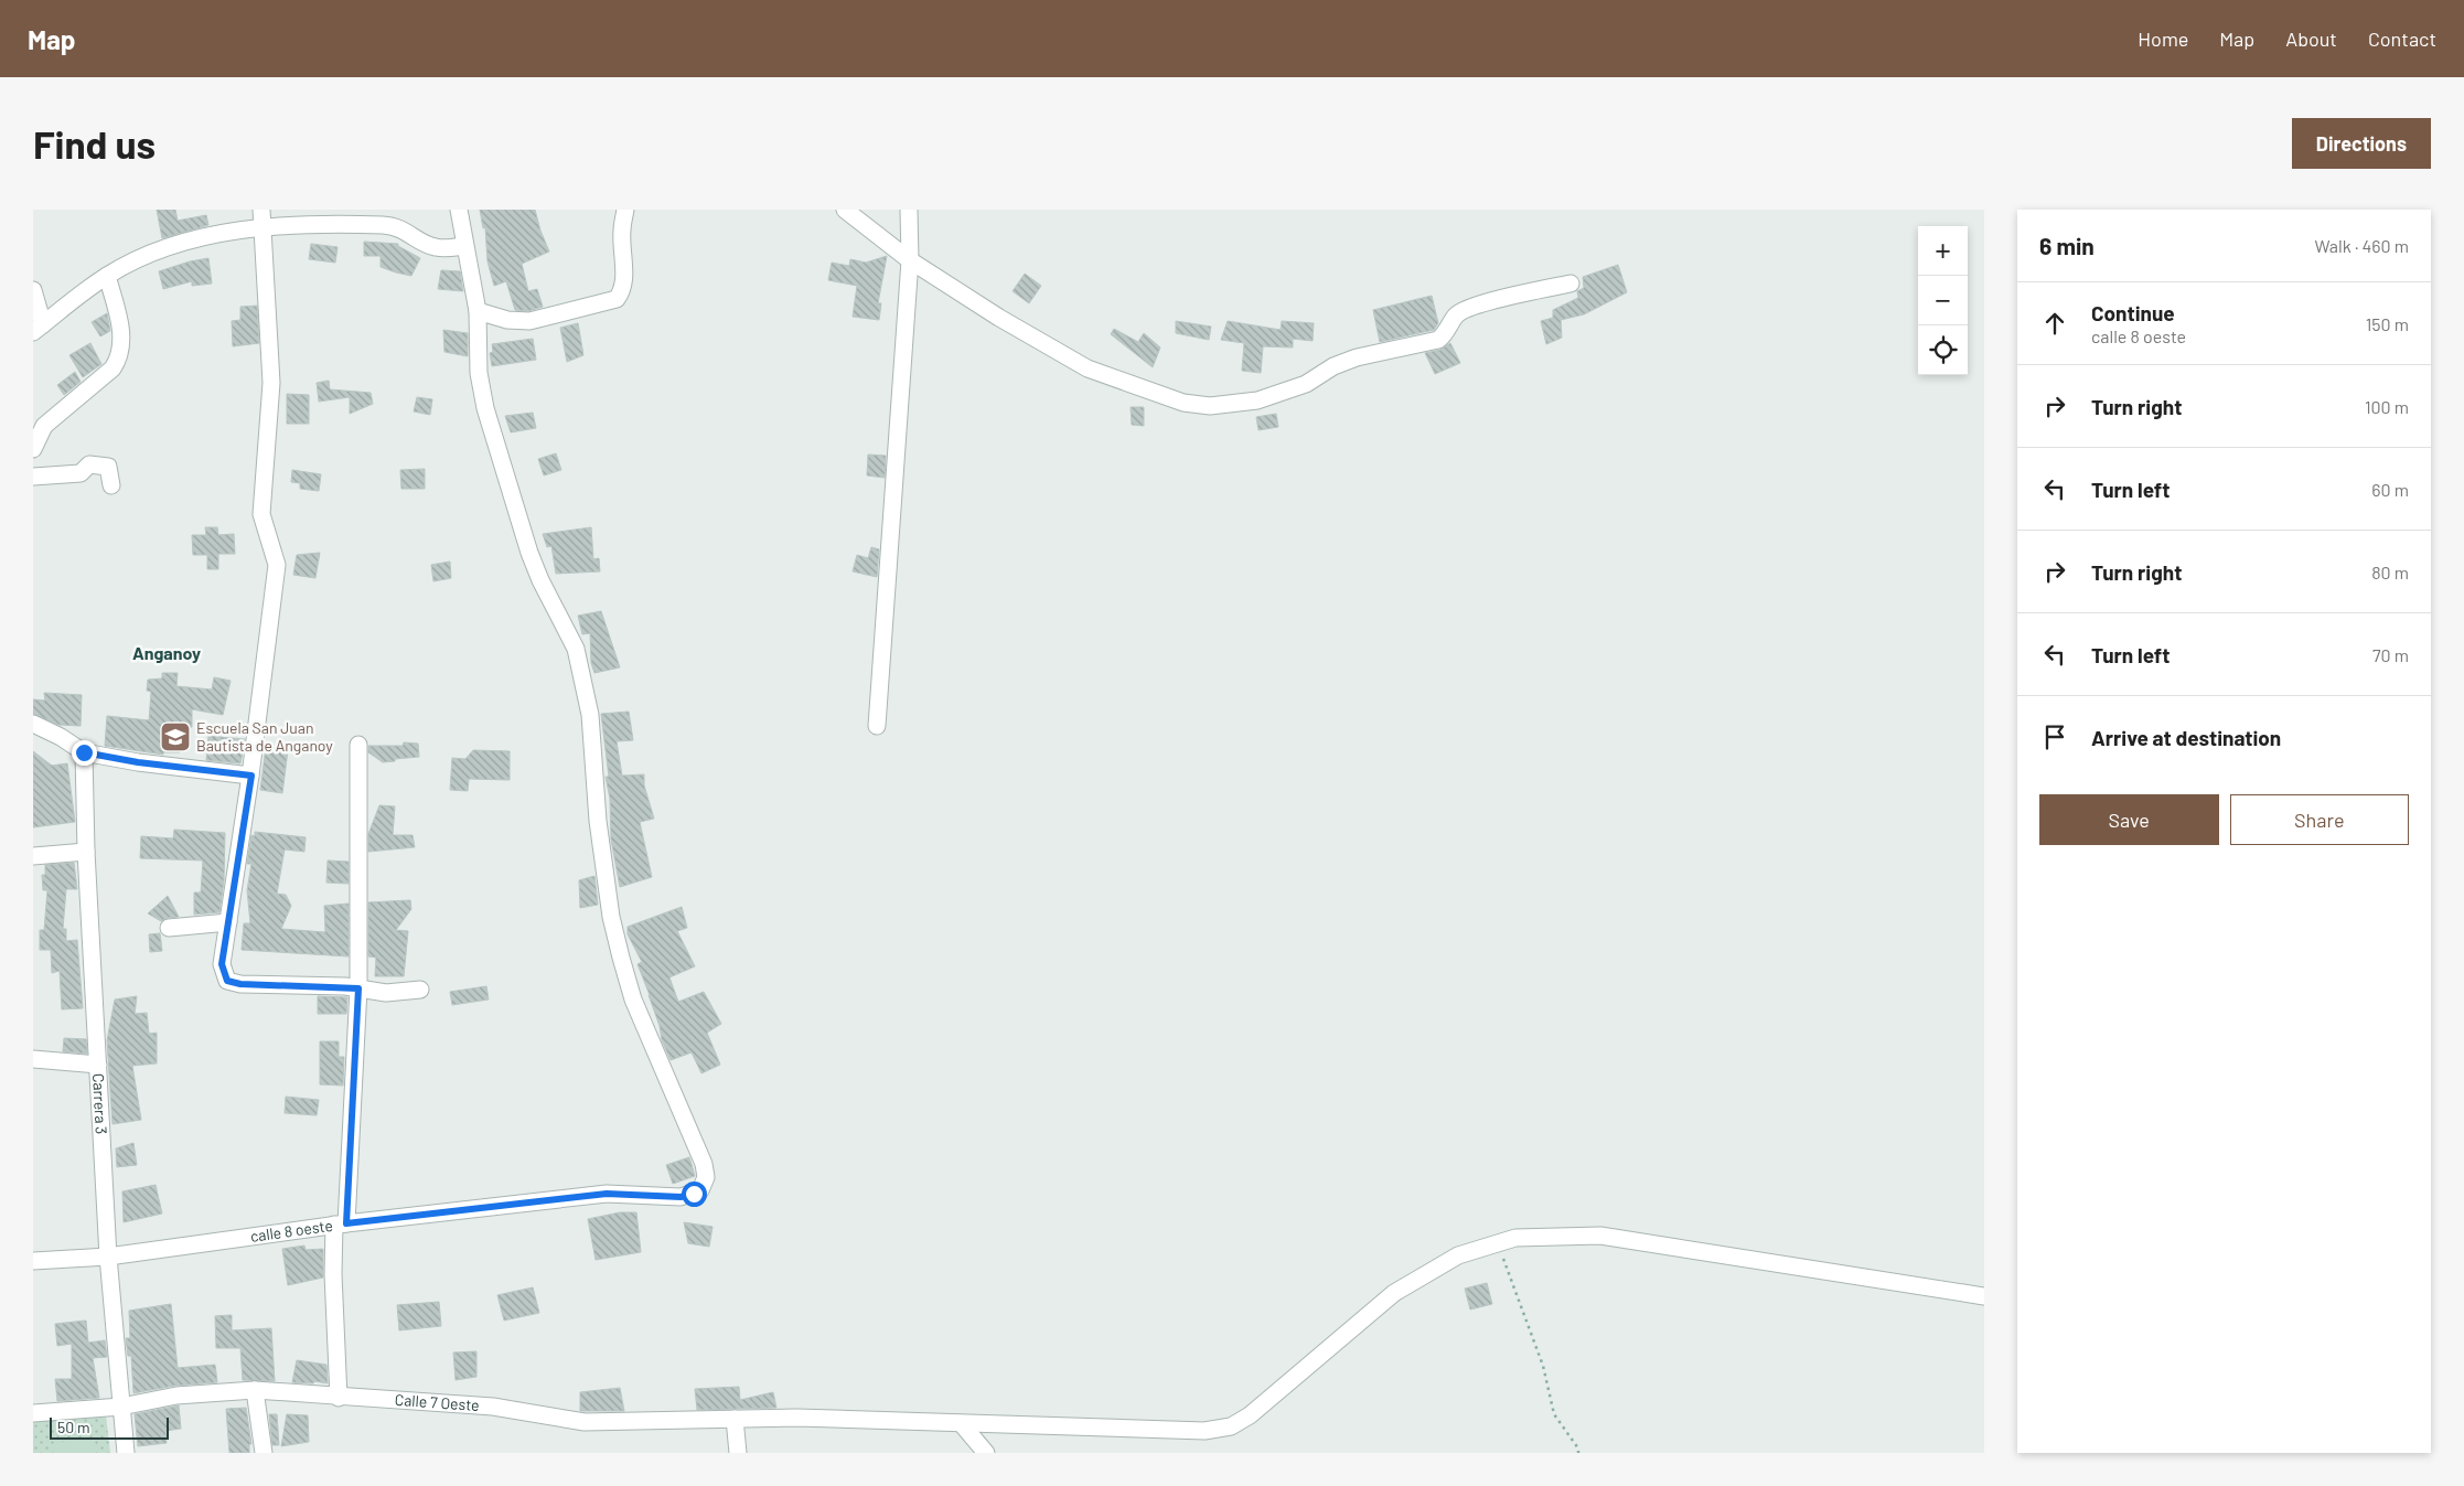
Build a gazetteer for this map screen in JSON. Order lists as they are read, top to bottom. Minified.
{"streets":{"street":["Carrera 3","calle 8 oeste","Calle 7 Oeste"]},"crossings":[["Carrera 3","calle 8 oeste"],["Carrera 3","Calle 7 Oeste"]],"districts":["Anganoy"],"places":{"school or university":["Escuela San Juan Bautista de Anganoy"]},"scale_bar":"50 m","page":{"header":"Map","nav":["Home","Map","About","Contact"],"buttons":["Directions",["Save","Share"]],"title":"Find us","heading":["6 min","Walk · 460 m"],"map_buttons":["+","−"],"list":[["Continue","calle 8 oeste","150 m"],["Turn right","100 m"],["Turn left","60 m"],["Turn right","80 m"],["Turn left","70 m"],"Arrive at destination"],"scale":"50 m"}}
